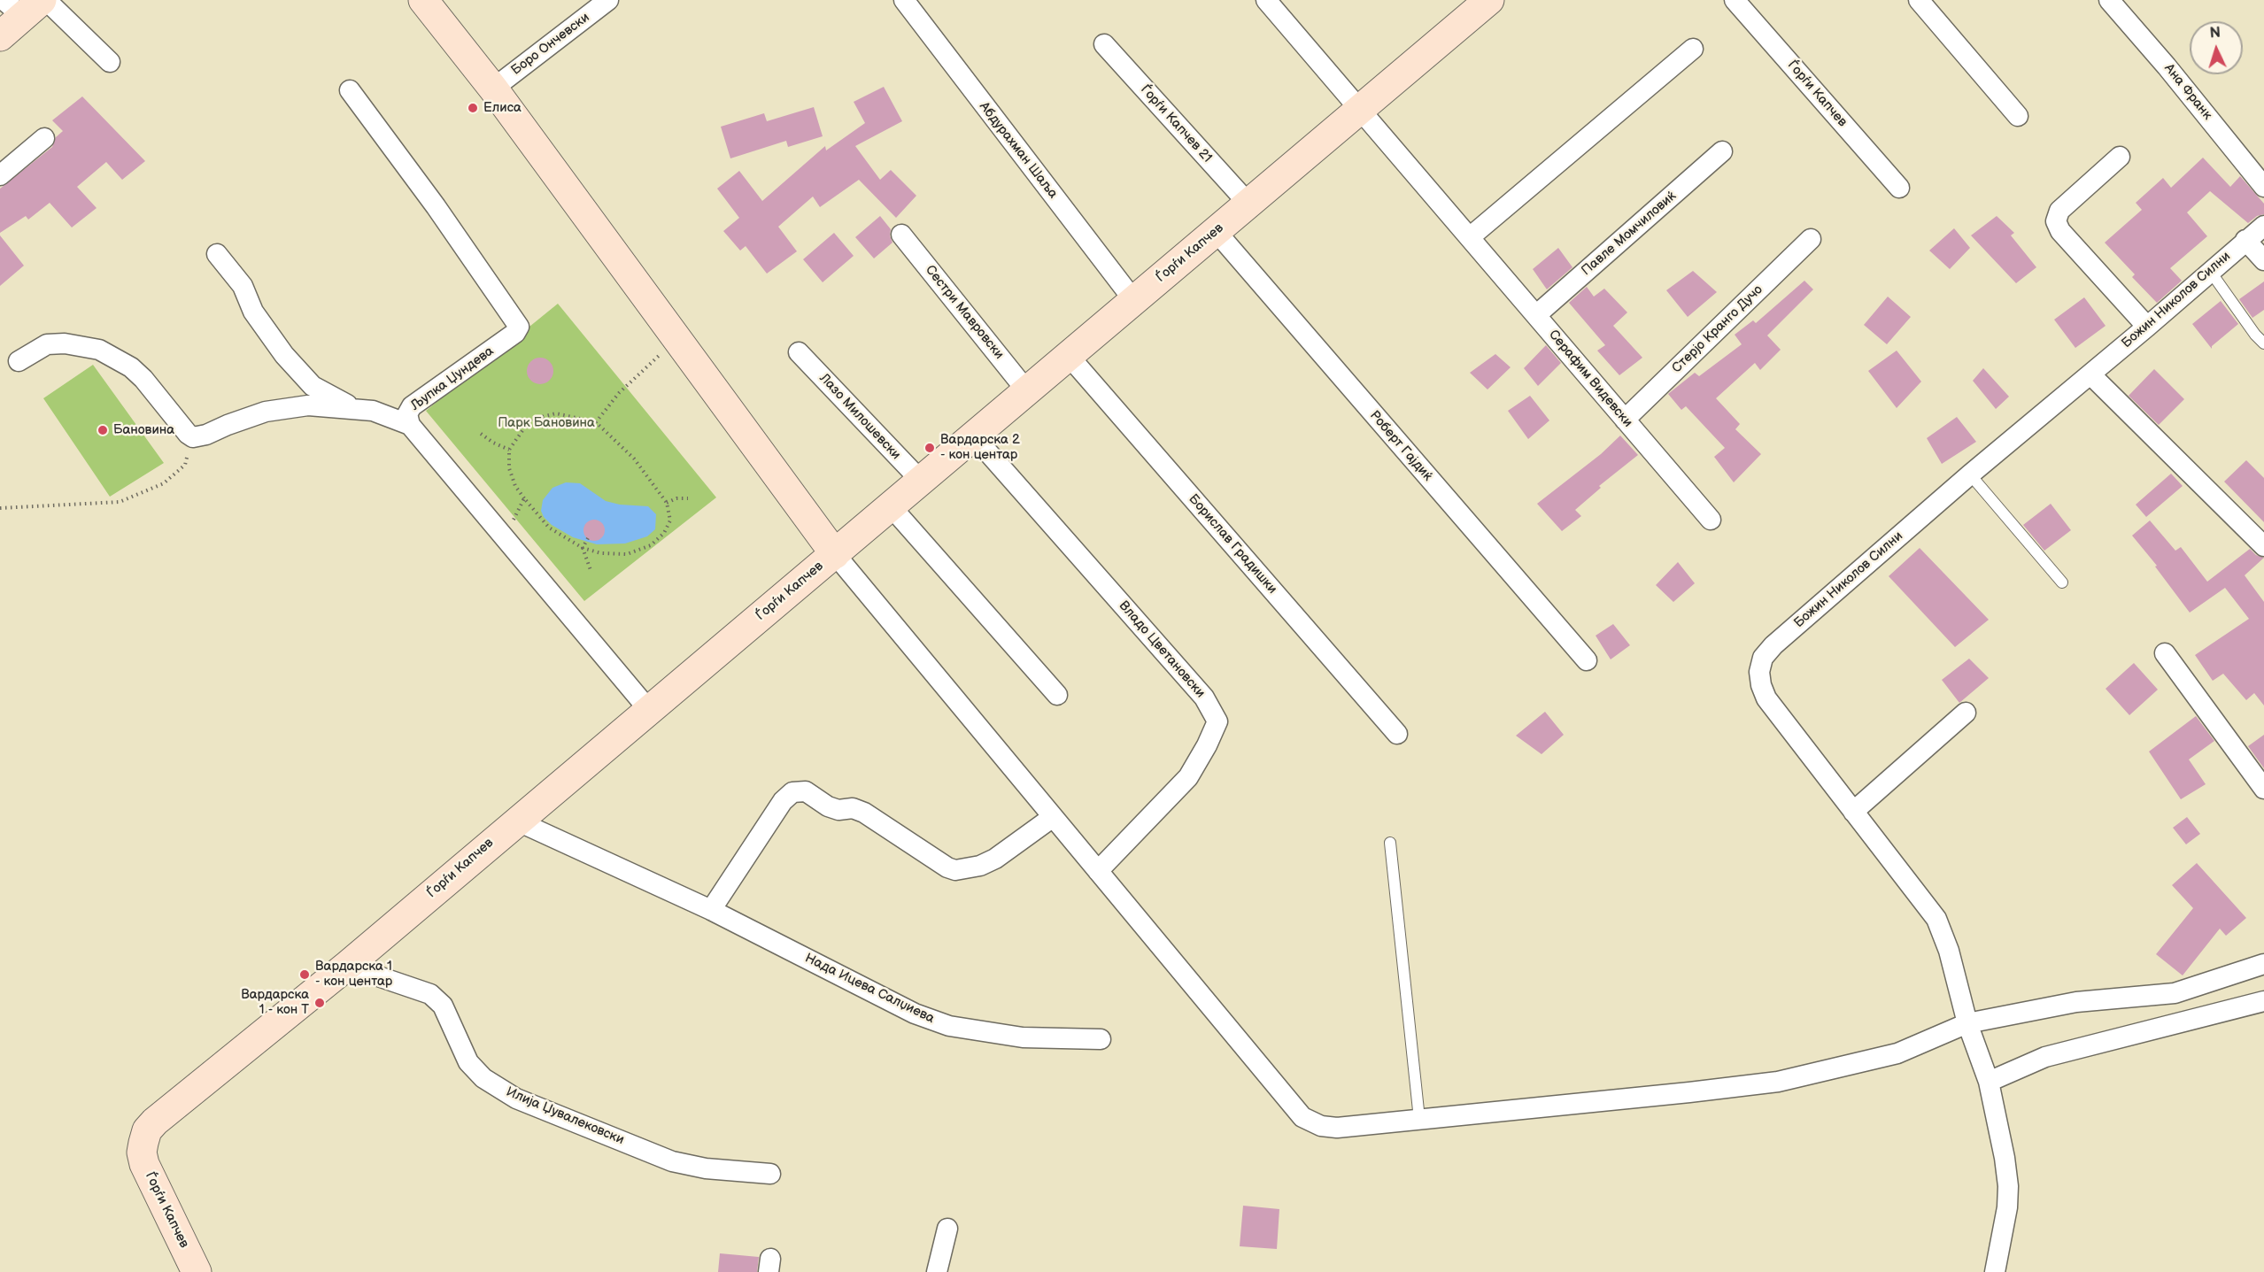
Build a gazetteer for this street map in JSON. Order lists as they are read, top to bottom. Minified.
{"streets":{"street":["Боро Ончевски","Ана Франк","Ѓорѓи Капчев","Ѓорѓи Капчев 21","Абдурахман Шаља","Павле Момчиловиќ","Божин Николов Силни","Сестри Мавровски","Стерјо Кранго Дучо","Љупка Џундева","Серафим Видевски","Лазо Милошевски","Роберт Гајдиќ","Борислав Градишки","Владо Цветановски","Нада Ицева Салџиева","Илија Џувалековски"]},"crossings":[["Ѓорѓи Капчев","Ѓорѓи Капчев 21"],["Ѓорѓи Капчев","Абдурахман Шаља"],["Ѓорѓи Капчев","Сестри Мавровски"],["Ѓорѓи Капчев","Љупка Џундева"],["Ѓорѓи Капчев","Серафим Видевски"],["Ѓорѓи Капчев","Лазо Милошевски"],["Ѓорѓи Капчев","Роберт Гајдиќ"],["Ѓорѓи Капчев","Борислав Градишки"],["Ѓорѓи Капчев","Владо Цветановски"],["Ѓорѓи Капчев","Нада Ицева Салџиева"],["Ѓорѓи Капчев","Илија Џувалековски"],["Павле Момчиловиќ","Серафим Видевски"],["Стерјо Кранго Дучо","Серафим Видевски"]],"parks":["Парк Бановина"],"places":["Елиса","Бановина","Вардарска 2 - кон центар","Вардарска 1 - кон центар","Вардарска 1 - кон Т"],"north":"top"}
